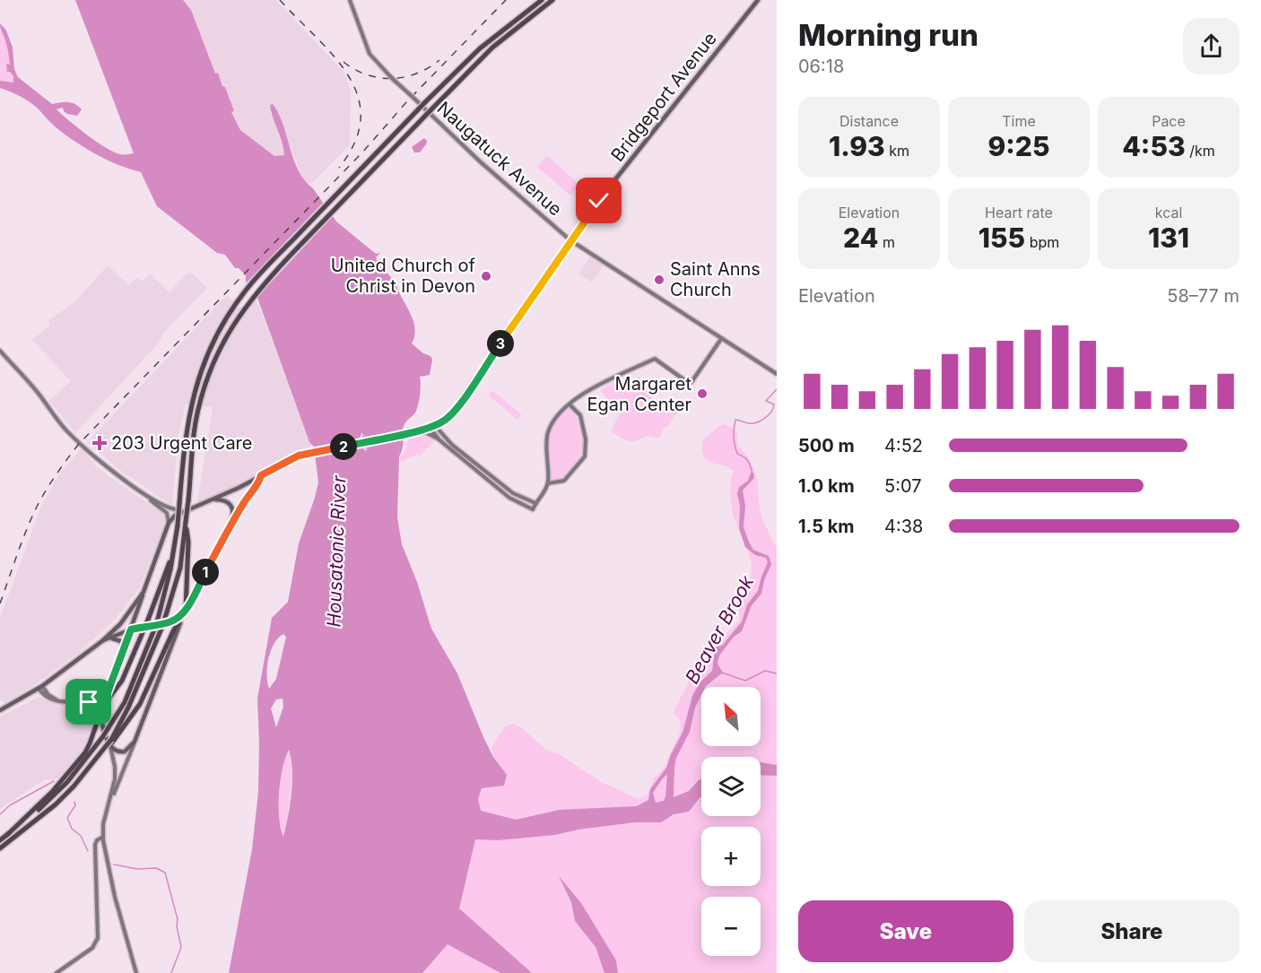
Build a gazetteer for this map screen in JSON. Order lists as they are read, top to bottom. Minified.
{"streets":{"main road":["Bridgeport Avenue","Naugatuck Avenue"]},"crossings":[["Bridgeport Avenue","Naugatuck Avenue"]],"water":["Housatonic River","Beaver Brook"],"places":{"other":["United Church of Christ in Devon","Saint Anns Church","Margaret Egan Center"],"health":["203 Urgent Care"]},"north":"top left","page":{"heading":["Morning run","06:18"],"stats":[["Distance","1.93 km"],["Time","9:25"],["Pace","4:53 /km"],["Elevation","24 m"],["Heart rate","155 bpm"],["kcal","131"]],"chart":["Elevation","58–77 m"],"pins":["3","2","1"],"list":[{"name":"500 m","note":"4:52"},{"name":"1.0 km","note":"5:07"},{"name":"1.5 km","note":"4:38"}],"map_buttons":["+","−"],"buttons":["Save","Share"]}}
